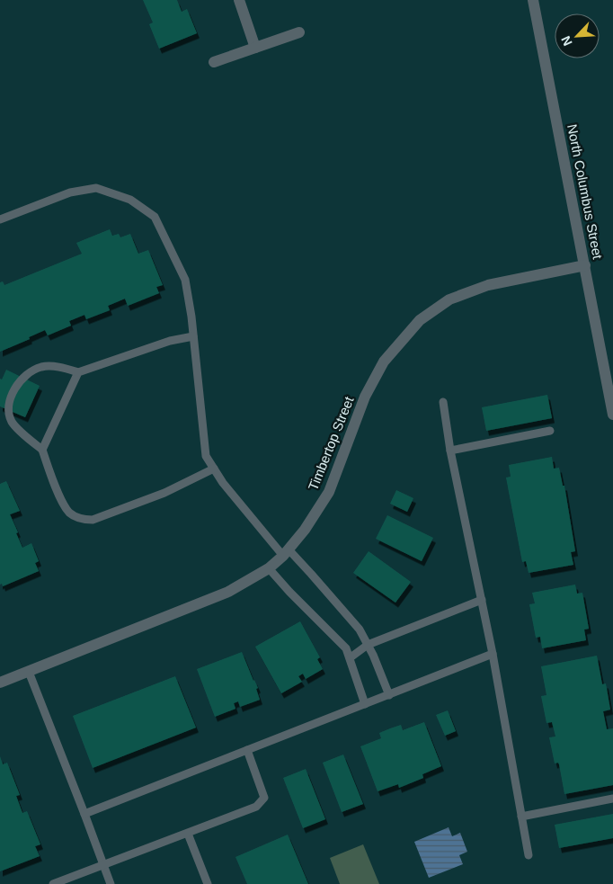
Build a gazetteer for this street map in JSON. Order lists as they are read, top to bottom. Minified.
{"streets":{"street":["North Columbus Street","Timbertop Street"]},"crossings":[["North Columbus Street","Timbertop Street"]],"north":"bottom left"}
